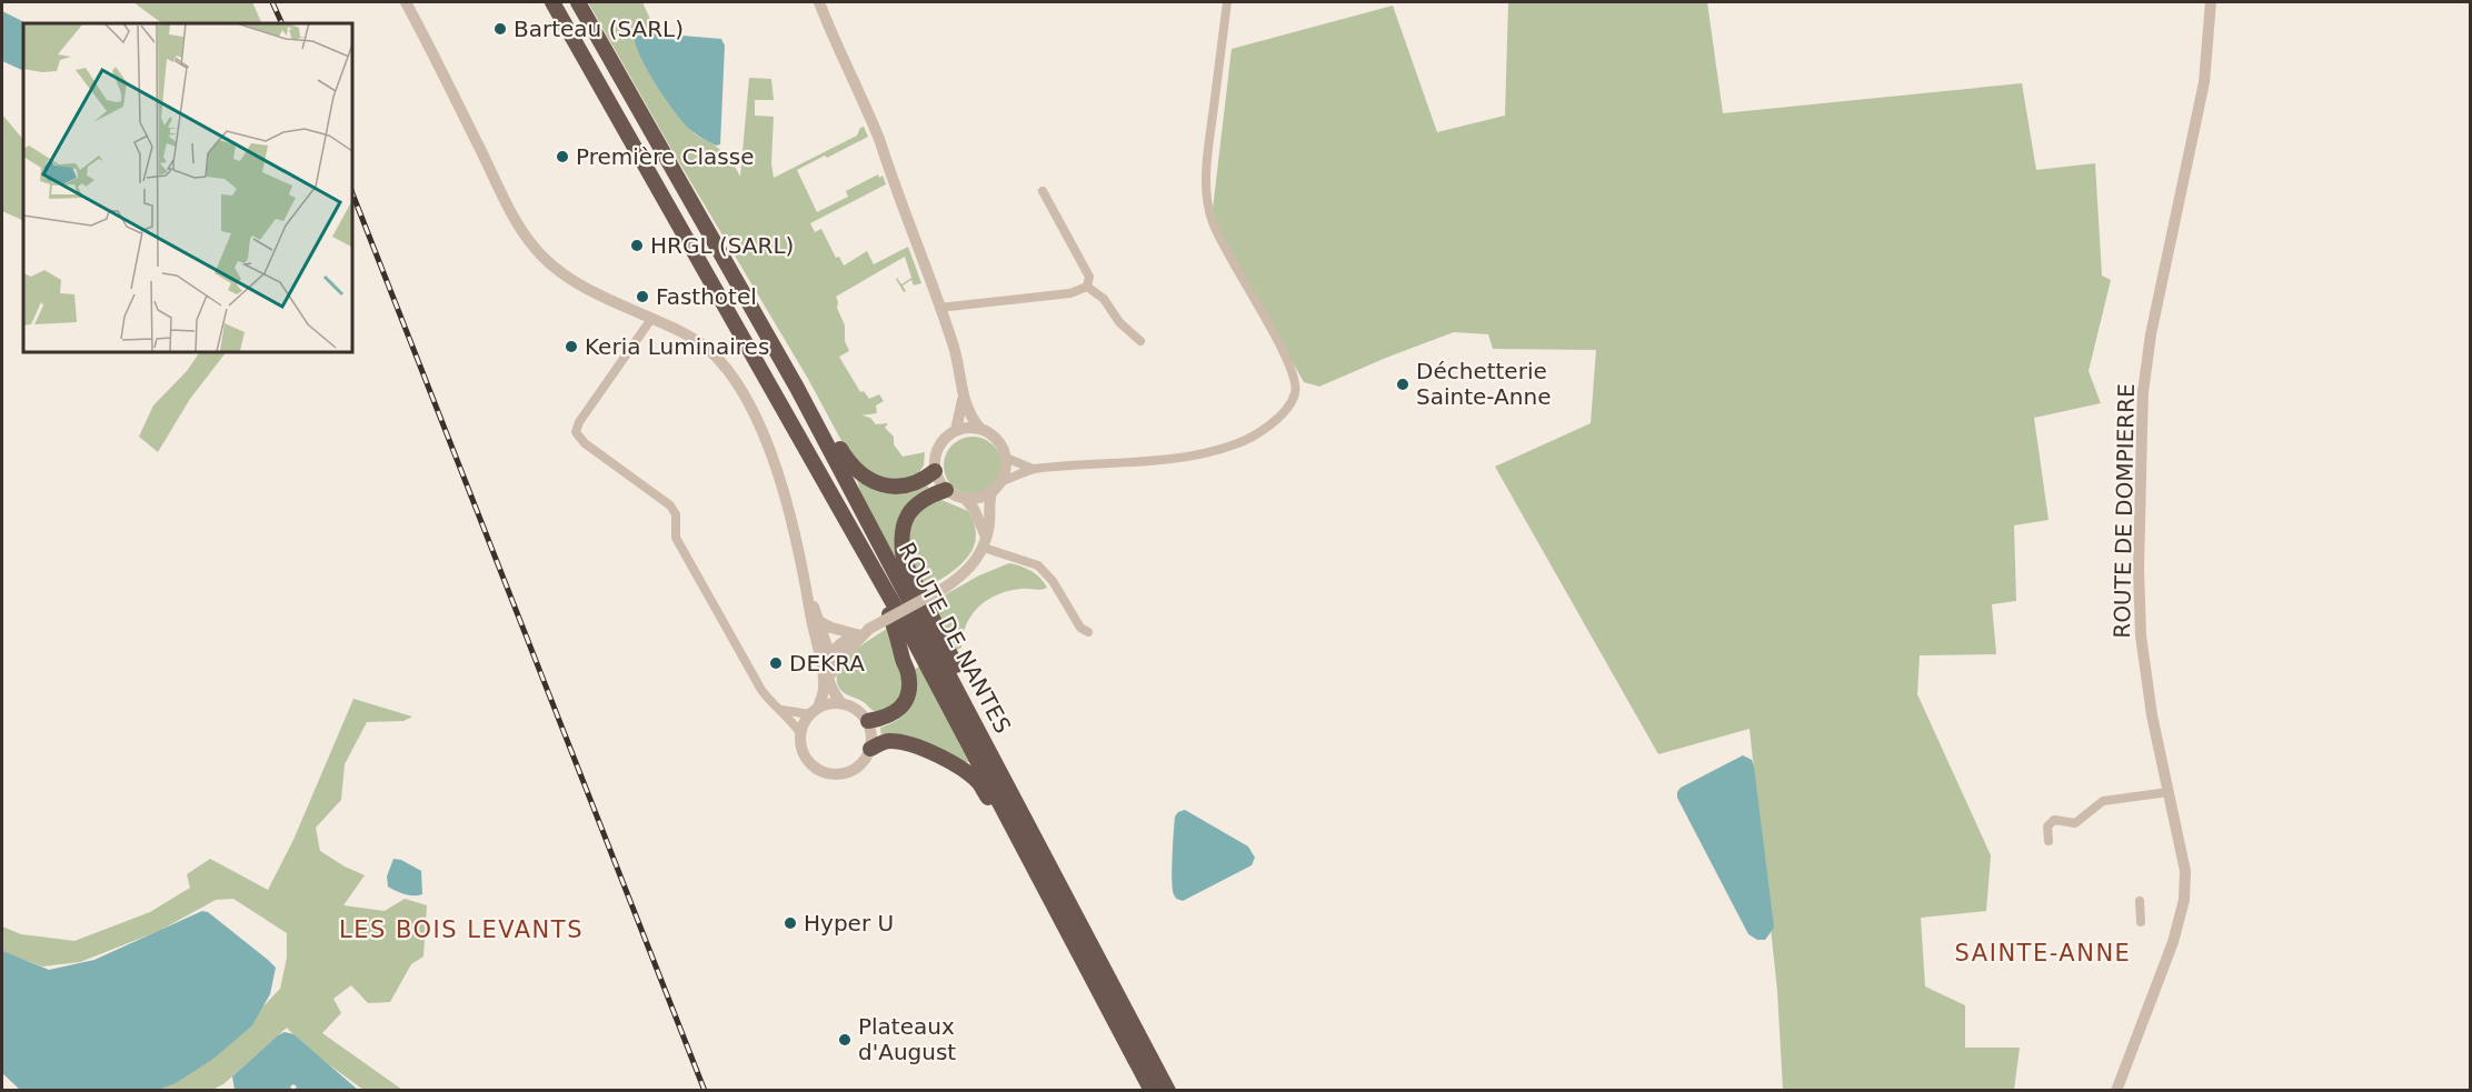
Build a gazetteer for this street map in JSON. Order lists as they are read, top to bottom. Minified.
{"streets":{"highway":["ROUTE DE NANTES"],"street":["ROUTE DE DOMPIERRE"]},"districts":["LES BOIS LEVANTS","SAINTE-ANNE"],"places":["Barteau (SARL)","Première Classe","HRGL (SARL)","Fasthotel","Keria Luminaires","Déchetterie Sainte-Anne","DEKRA","Hyper U","Plateaux d'August"]}
